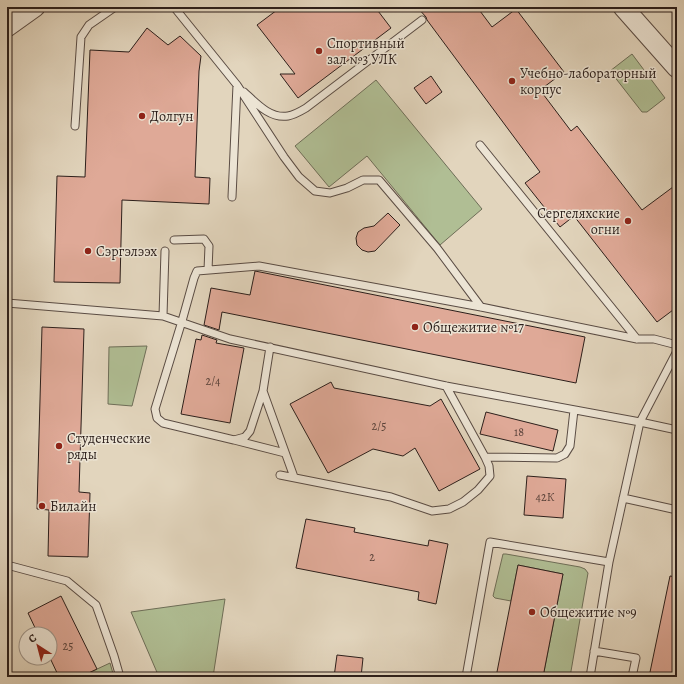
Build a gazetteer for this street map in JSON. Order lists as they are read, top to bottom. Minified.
{"places":["Спортивный зал №3 УЛК","Учебно-лабораторный корпус","Долгун","Сергеляхские огни","Сэргэлээх","Общежитие №17","Студенческие ряды","Билайн","Общежитие №9"],"house_numbers":["2/4","2/5","18","42К","2","25"],"north":"top left"}
